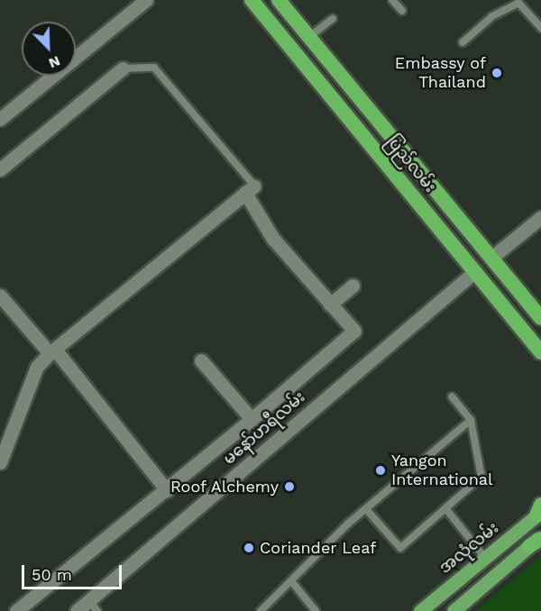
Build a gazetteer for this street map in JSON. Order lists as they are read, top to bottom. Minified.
{"streets":{"highway":["ပြည်လမ်း"],"main road":["အလုံလမ်း"],"street":["မနော်ဟရီလမ်း"]},"crossings":[["ပြည်လမ်း","မနော်ဟရီလမ်း"]],"places":["Embassy of Thailand","Yangon International","Roof Alchemy","Coriander Leaf"],"scale_bar":"50 m","north":"bottom right"}
